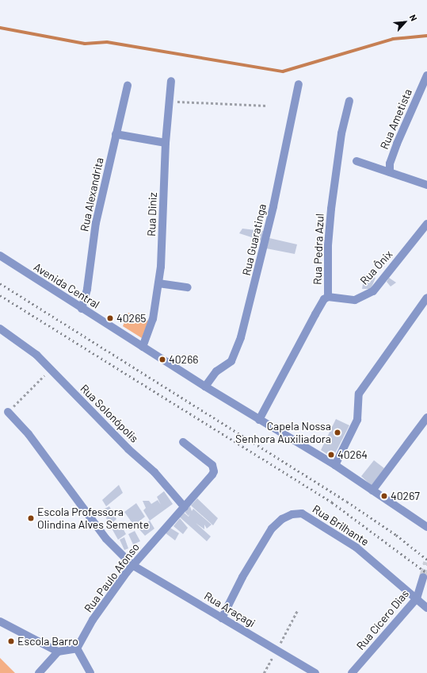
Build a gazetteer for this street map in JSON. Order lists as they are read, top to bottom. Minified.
{"streets":{"street":["Rua Ametista","Rua Alexandrita","Rua Diniz","Rua Guaratinga","Rua Pedra Azul","Rua Ônix","Avenida Central","Rua Solonópolis","Rua Brilhante","Rua Paulo Afonso","Rua Araçagi","Rua Cícero Dias"]},"crossings":[["Rua Alexandrita","Avenida Central"],["Rua Diniz","Avenida Central"],["Rua Guaratinga","Avenida Central"],["Rua Pedra Azul","Rua Ônix"],["Rua Pedra Azul","Avenida Central"],["Rua Solonópolis","Rua Paulo Afonso"],["Rua Brilhante","Rua Araçagi"],["Rua Brilhante","Rua Cícero Dias"],["Rua Paulo Afonso","Rua Araçagi"]],"places":["40265","40266","Capela Nossa Senhora Auxiliadora","40264","40267","Escola Professora Olindina Alves Semente","Escola Barro"],"north":"top right"}
